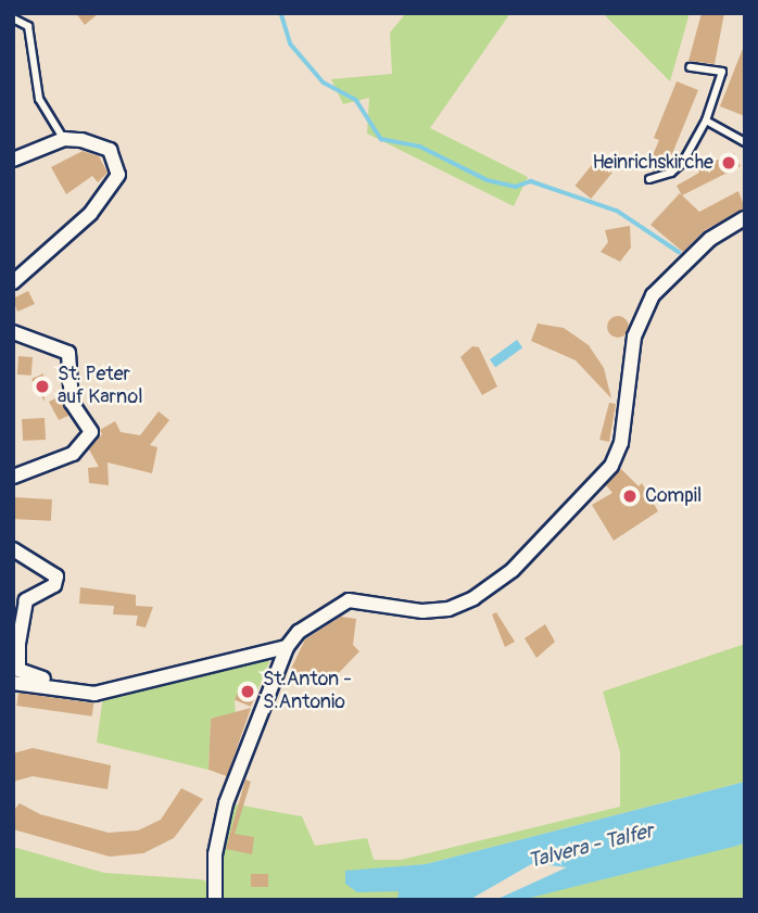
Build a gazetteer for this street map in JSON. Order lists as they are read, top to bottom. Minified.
{"water":["Talvera - Talfer"],"places":["Heinrichskirche","St. Peter auf Karnol","Compil","St.Anton - S.Antonio"]}
